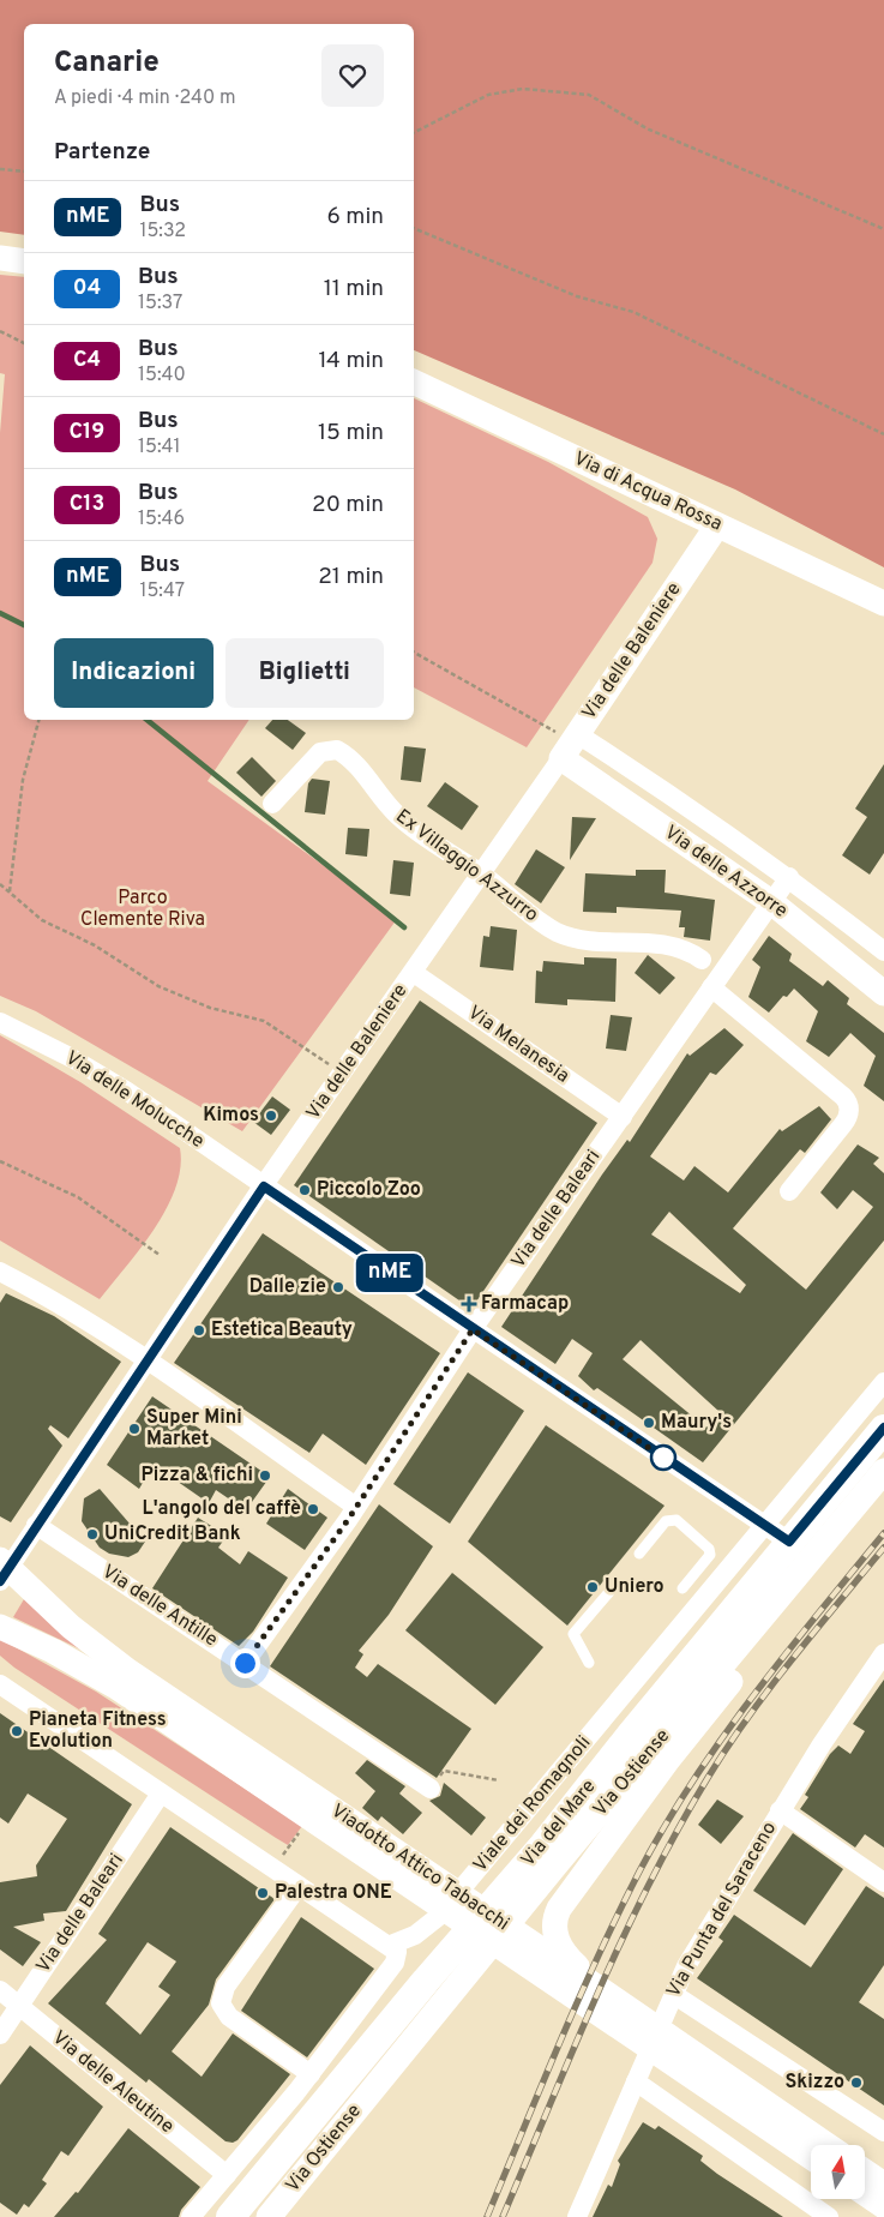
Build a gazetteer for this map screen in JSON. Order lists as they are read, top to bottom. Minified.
{"streets":{"main road":["Via del Mare"],"street":["Via di Acqua Rossa","Via delle Baleniere","Ex Villaggio Azzurro","Via delle Azzorre","Via Melanesia","Via delle Molucche","Via delle Baleari","Via delle Antille","Via Ostiense","Viale dei Romagnoli","Viadotto Attico Tabacchi","Via Punta del Saraceno","Via delle Aleutine"]},"crossings":[["Via di Acqua Rossa","Via delle Baleniere"],["Via delle Baleniere","Ex Villaggio Azzurro"],["Via delle Baleniere","Via delle Azzorre"],["Via delle Baleniere","Via Melanesia"],["Via delle Baleniere","Via delle Molucche"],["Via delle Baleniere","Via delle Antille"],["Via delle Baleniere","Viadotto Attico Tabacchi"],["Via delle Azzorre","Via delle Baleari"],["Via Melanesia","Via delle Baleari"],["Via delle Molucche","Via delle Baleari"],["Via delle Molucche","Viale dei Romagnoli"],["Via delle Molucche","Via del Mare"],["Via delle Baleari","Via delle Antille"],["Via delle Baleari","Via delle Aleutine"]],"parks":["Parco Clemente Riva"],"places":{"other":["Kimos","Piccolo Zoo","Dalle zie","Estetica Beauty","Maury's","Super Mini Market","Pizza & fichi","L'angolo del caffè","UniCredit Bank","Uniero","Pianeta Fitness Evolution","Palestra ONE","Skizzo"],"health":["Farmacap"]},"lines":["bus line nME"],"north":"top","page":{"on_map":"nME","heading":[["Canarie","A piedi · 4 min · 240 m"],"Partenze"],"list":[{"mark":"nME","name":"Bus","note":"15:32","value":"6 min"},{"mark":"04","name":"Bus","note":"15:37","value":"11 min"},{"mark":"C4","name":"Bus","note":"15:40","value":"14 min"},{"mark":"C19","name":"Bus","note":"15:41","value":"15 min"},{"mark":"C13","name":"Bus","note":"15:46","value":"20 min"},{"mark":"nME","name":"Bus","note":"15:47","value":"21 min"}],"buttons":["Indicazioni","Biglietti"]}}
